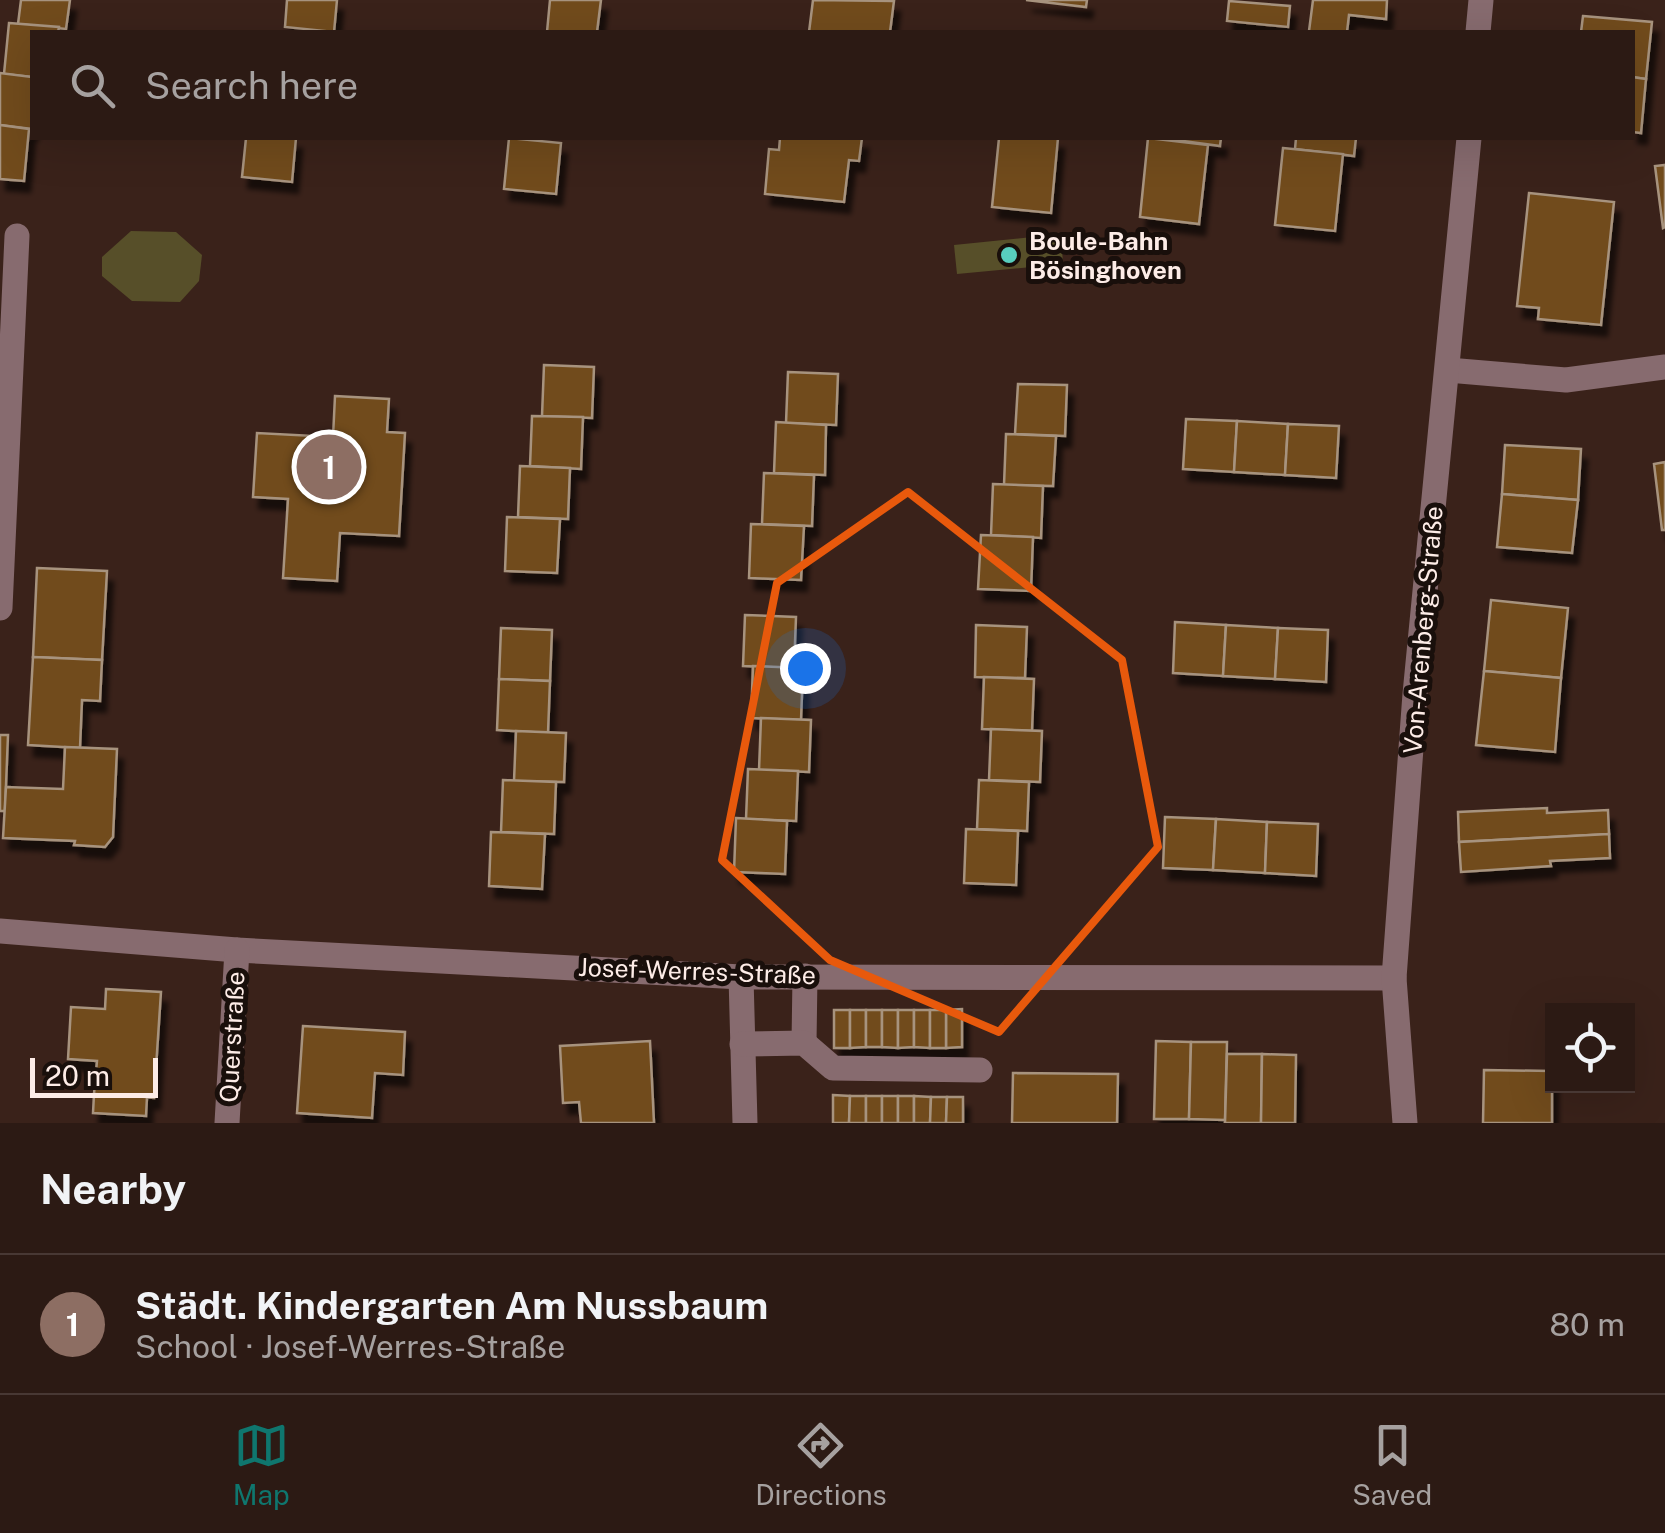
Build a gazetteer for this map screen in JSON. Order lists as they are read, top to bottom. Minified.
{"streets":{"street":["Von-Arenberg-Straße","Josef-Werres-Straße","Querstraße"]},"crossings":[["Von-Arenberg-Straße","Josef-Werres-Straße"],["Josef-Werres-Straße","Querstraße"]],"places":["Boule-Bahn Bösinghoven"],"scale_bar":"20 m","page":{"search":"Search here","pins":"1","scale":"20 m","heading":"Nearby","list":[{"mark":"1","name":"Städt. Kindergarten Am Nussbaum","note":"School · Josef-Werres-Straße","value":"80 m"}],"nav":["Map","Directions","Saved"]}}
